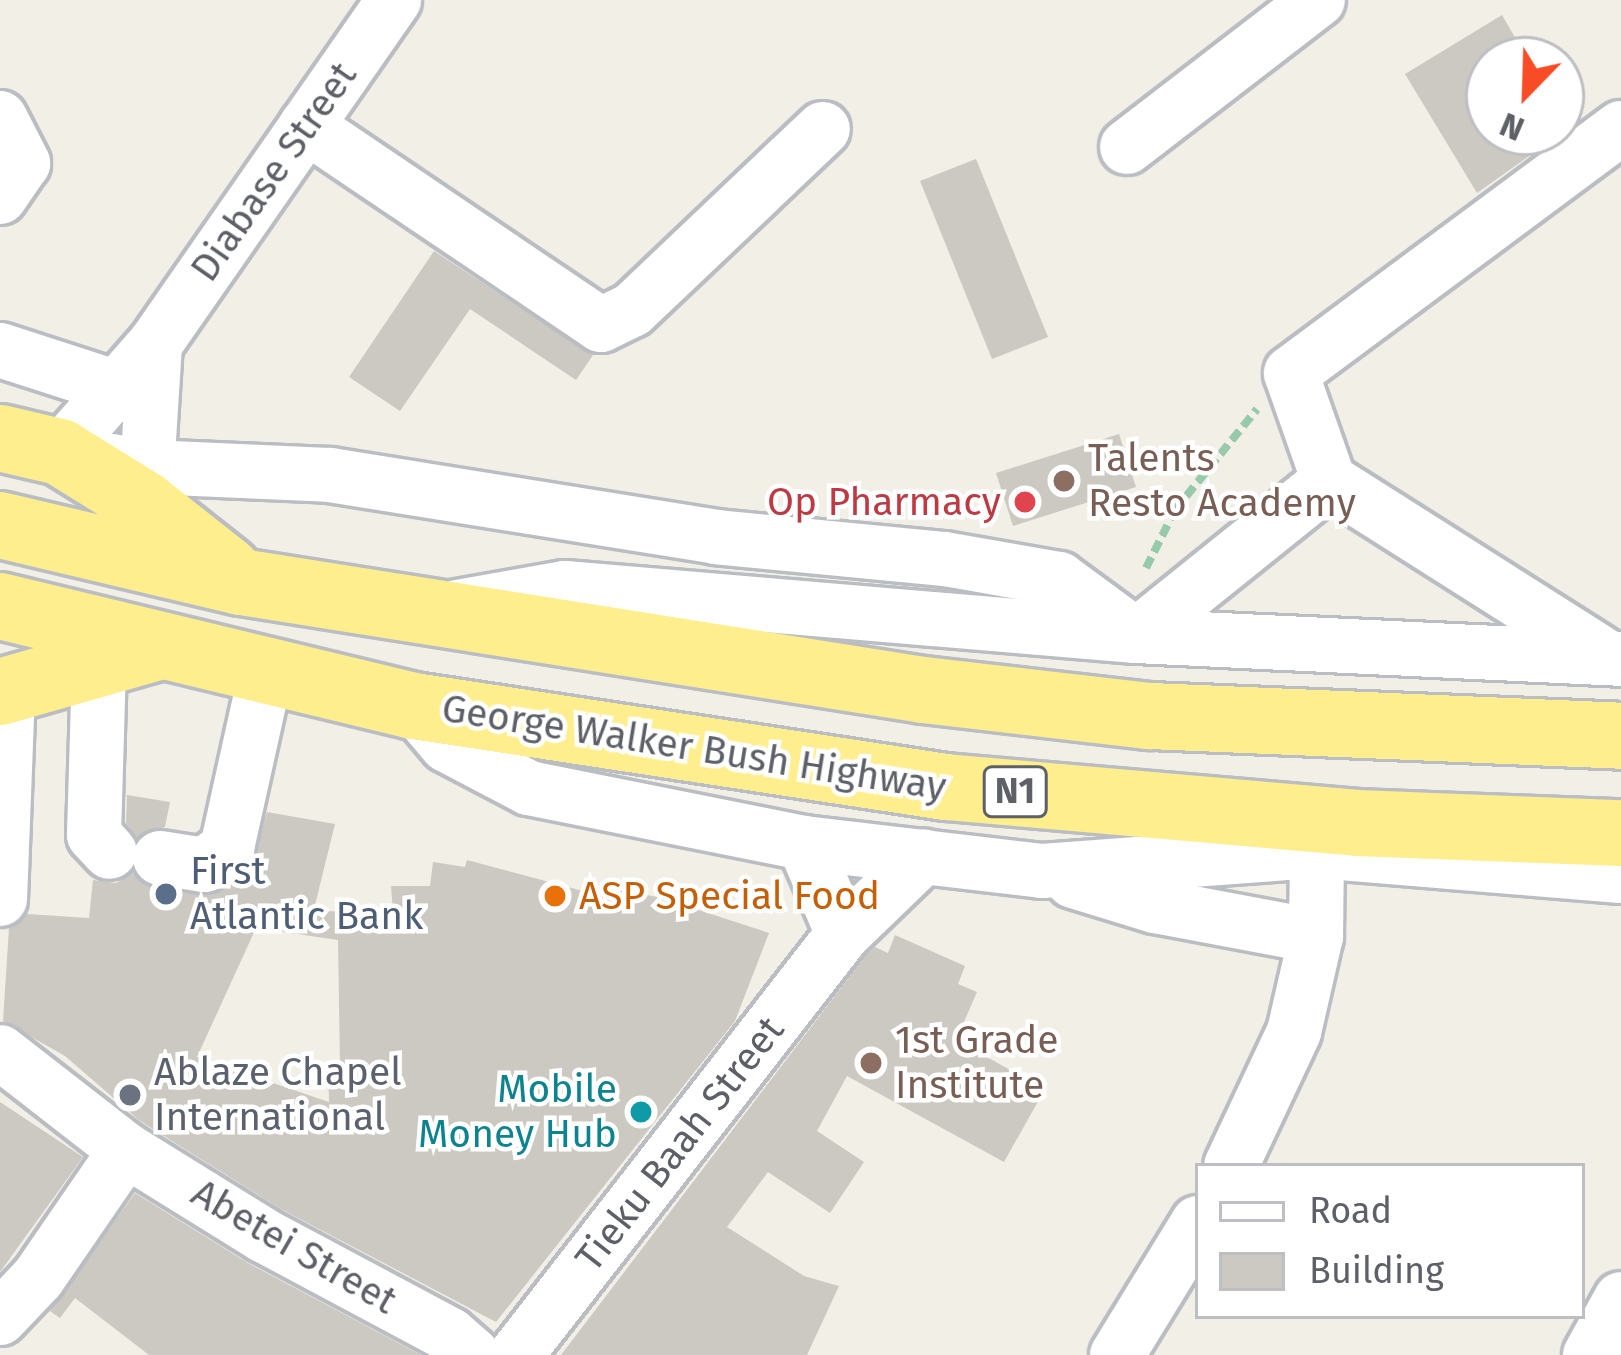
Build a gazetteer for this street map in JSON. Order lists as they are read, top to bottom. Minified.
{"streets":{"highway":["George Walker Bush Highway","N1"],"street":["Diabase Street","Tieku Baah Street","Abetei Street"]},"crossings":[["George Walker Bush Highway","Tieku Baah Street"]],"places":["Talents Resto Academy","Op Pharmacy","First Atlantic Bank","ASP Special Food","1st Grade Institute","Ablaze Chapel International","Mobile Money Hub"],"legend":["Road","Building"],"north":"bottom left"}
